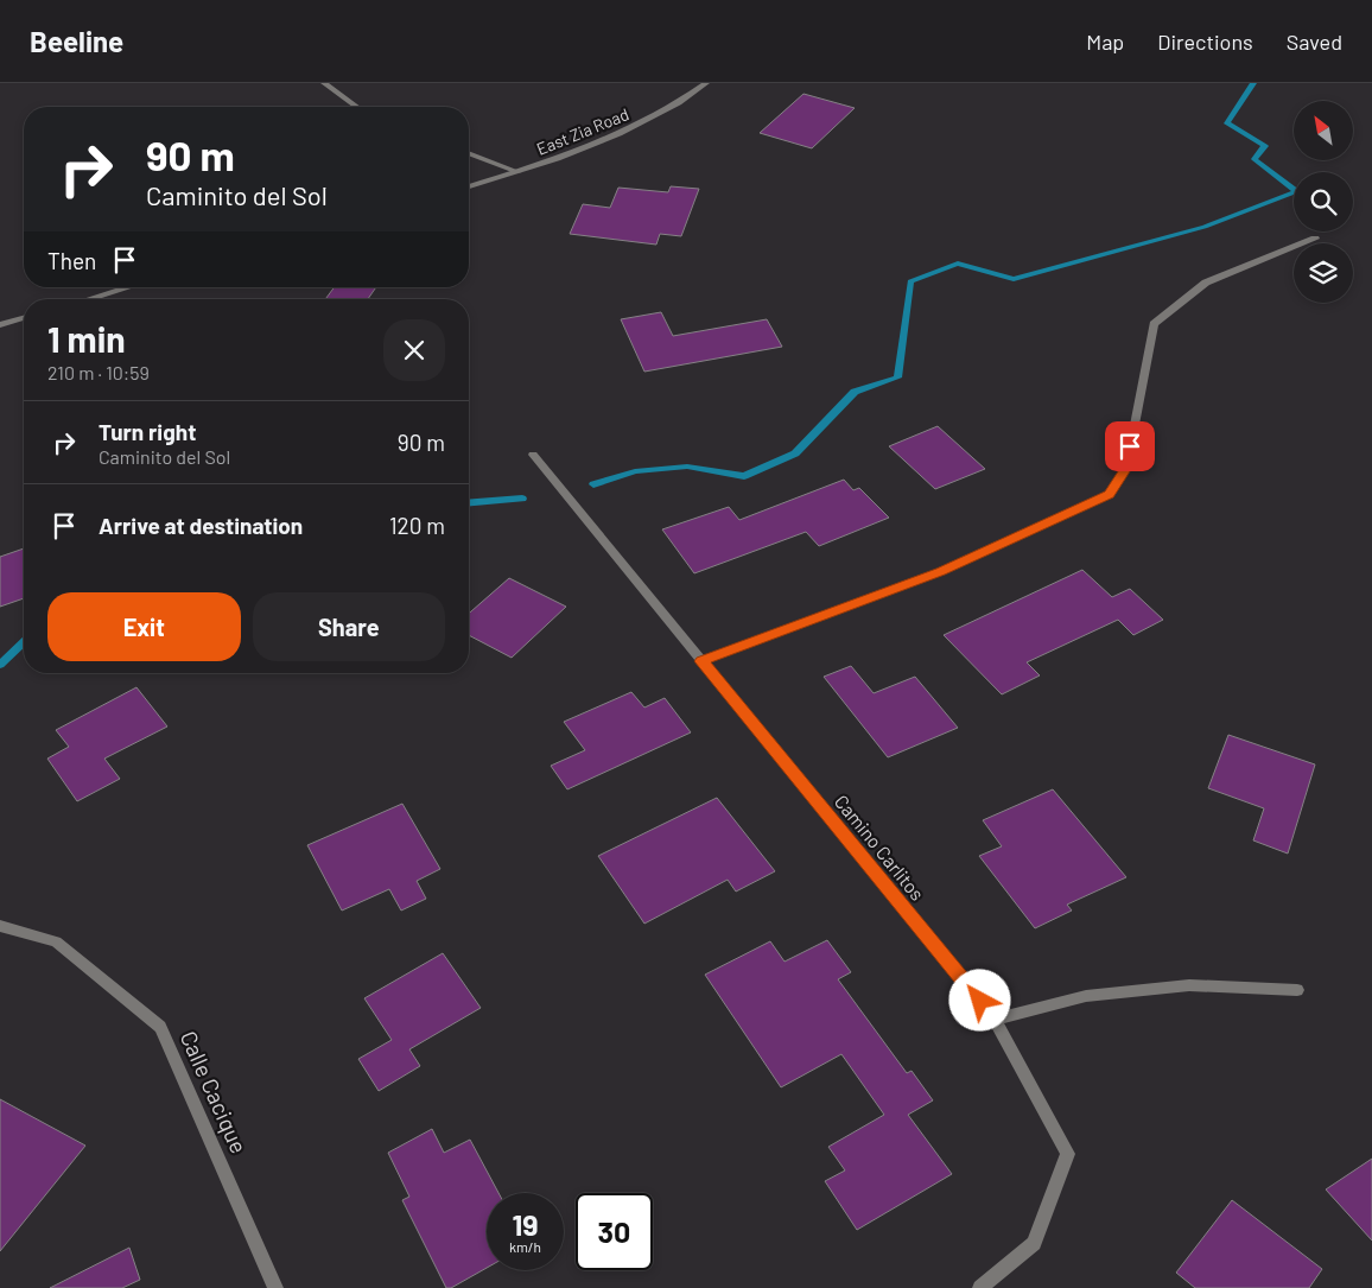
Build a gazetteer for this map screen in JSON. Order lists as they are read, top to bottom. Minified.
{"streets":{"street":["East Zia Road","Camino Carlitos","Calle Cacique"]},"north":"top left","page":{"header":"Beeline","nav":["Map","Directions","Saved"],"turn":["90 m","Caminito del Sol"],"then":"Then","heading":["1 min","210 m · 10:59"],"list":[{"name":"Turn right","note":"Caminito del Sol","value":"90 m"},{"name":"Arrive at destination","value":"120 m"}],"buttons":["Exit","Share"],"speed":"19 km/h","limit":"30"}}
